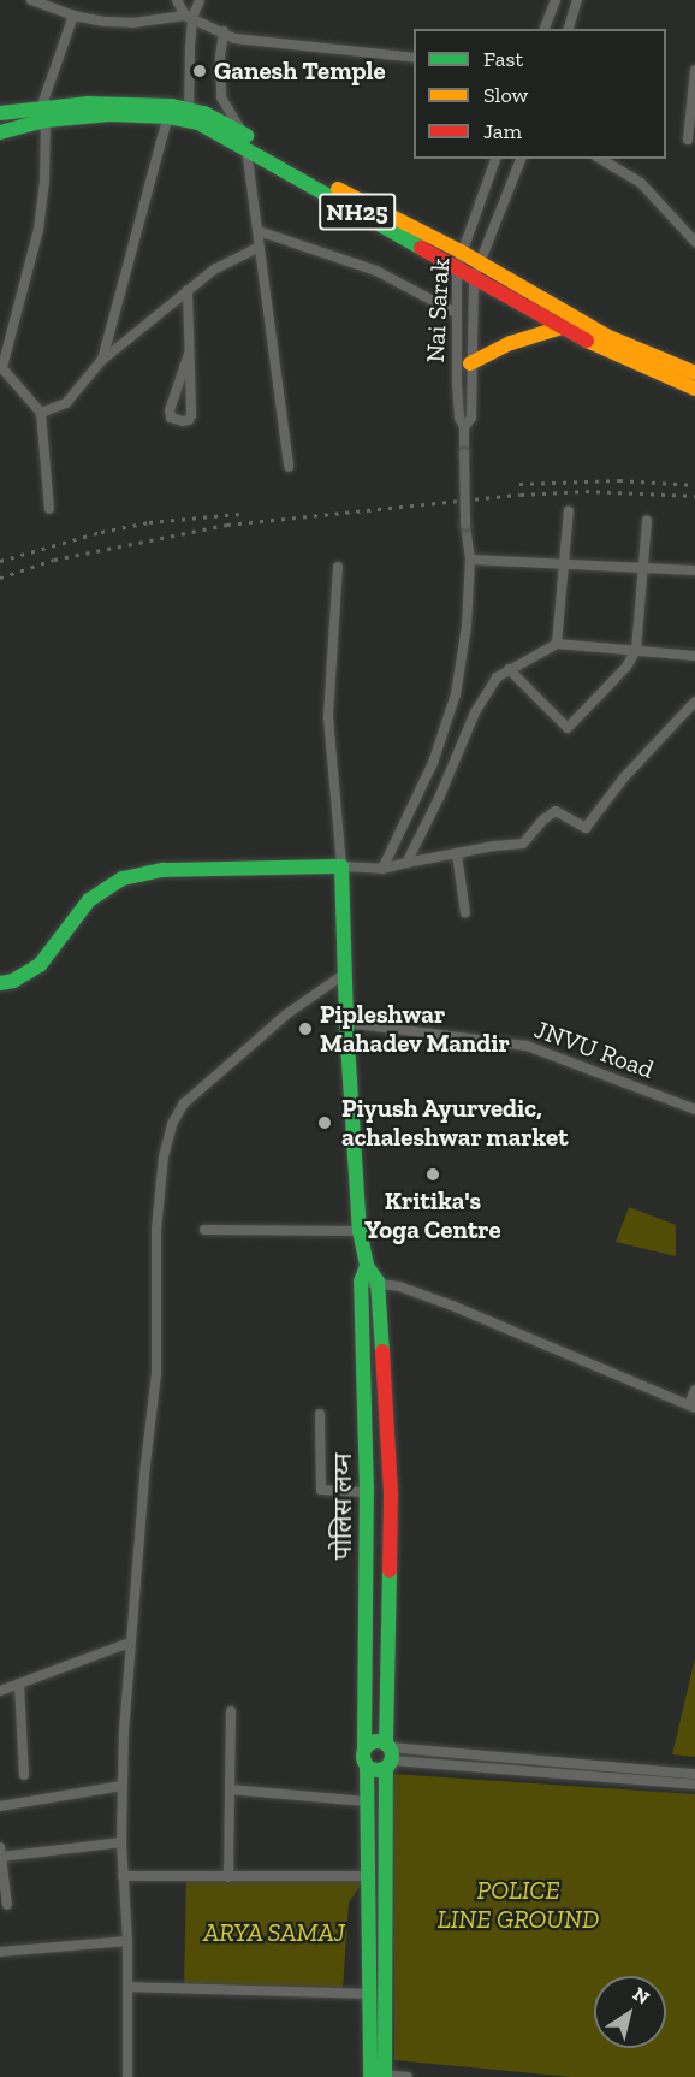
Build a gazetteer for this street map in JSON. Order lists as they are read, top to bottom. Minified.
{"streets":{"street":["NH25","Nai Sarak","JNVU Road","पोलिस लय्न"]},"crossings":[["NH25","Nai Sarak"]],"parks":["POLICE LINE GROUND","ARYA SAMAJ"],"places":["Ganesh Temple","Pipleshwar Mahadev Mandir","Piyush Ayurvedic, achaleshwar market","Kritika's Yoga Centre"],"legend":["Fast","Slow","Jam"],"north":"top right"}
